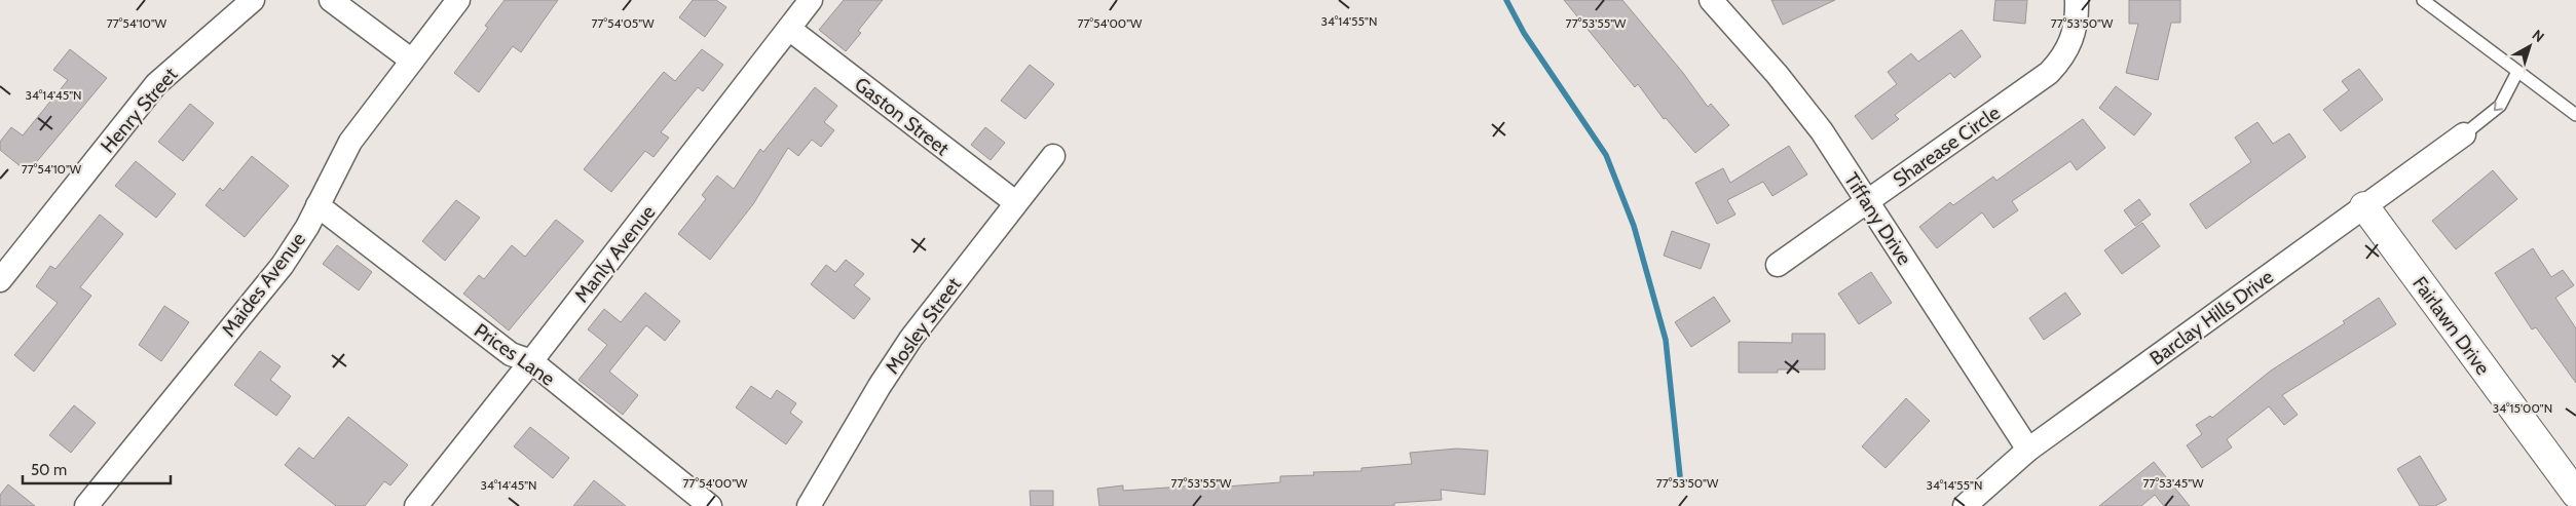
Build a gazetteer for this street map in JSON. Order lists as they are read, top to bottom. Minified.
{"streets":{"street":["Henry Street","Gaston Street","Sharease Circle","Tiffany Drive","Manly Avenue","Maides Avenue","Barclay Hills Drive","Mosley Street","Fairlawn Drive","Prices Lane"]},"crossings":[["Gaston Street","Manly Avenue"],["Gaston Street","Mosley Street"],["Sharease Circle","Tiffany Drive"],["Tiffany Drive","Barclay Hills Drive"],["Manly Avenue","Prices Lane"],["Maides Avenue","Prices Lane"],["Barclay Hills Drive","Fairlawn Drive"]],"scale_bar":"50 m","north":"top right","coordinates":["34°14'55\"N","77°54'10\"W","77°54'05\"W","77°54'00\"W","77°53'55\"W","77°53'50\"W","34°14'45\"N","34°15'00\"N","77°53'45\"W"]}
